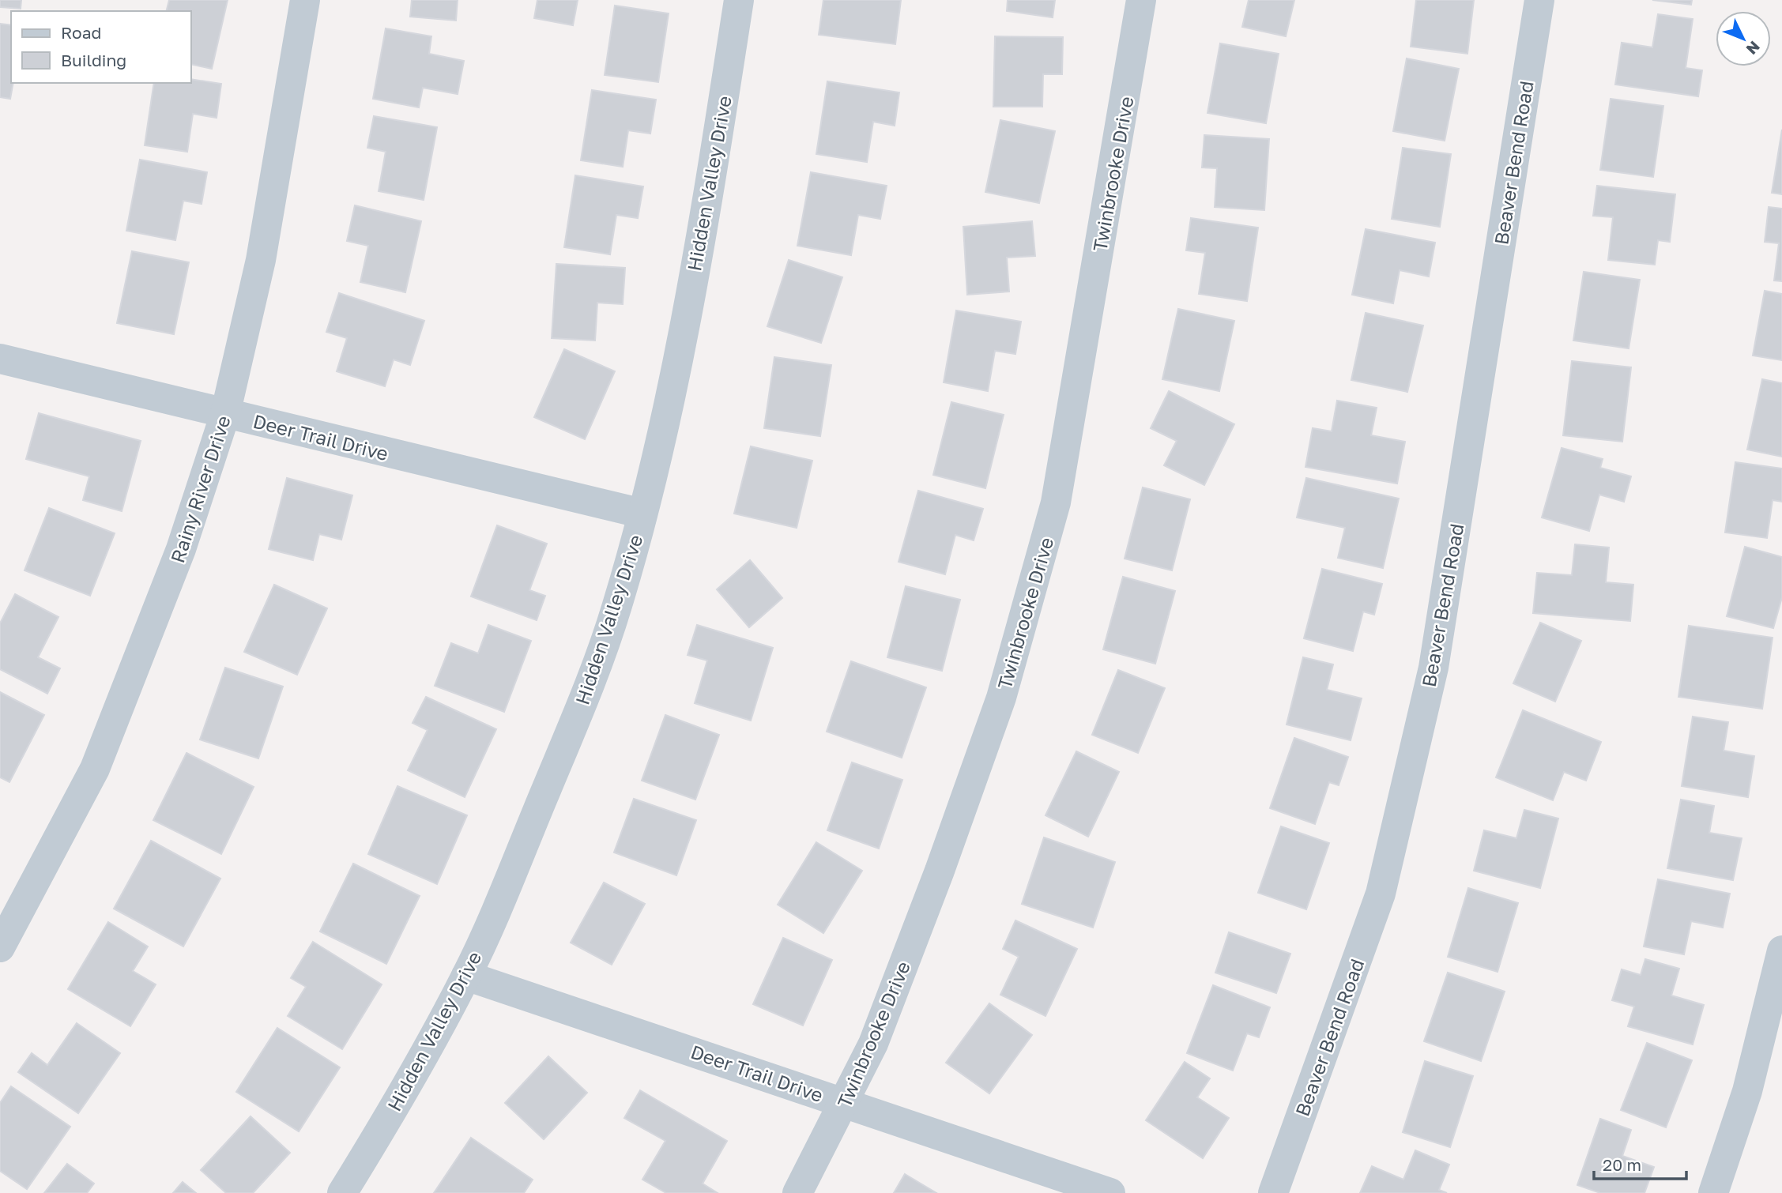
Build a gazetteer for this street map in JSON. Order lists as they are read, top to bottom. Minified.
{"streets":{"street":["Beaver Bend Road","Twinbrooke Drive","Hidden Valley Drive","Deer Trail Drive","Rainy River Drive"]},"crossings":[["Twinbrooke Drive","Deer Trail Drive"],["Hidden Valley Drive","Deer Trail Drive"],["Deer Trail Drive","Rainy River Drive"]],"legend":["Road","Building"],"scale_bar":"20 m","north":"bottom right"}
